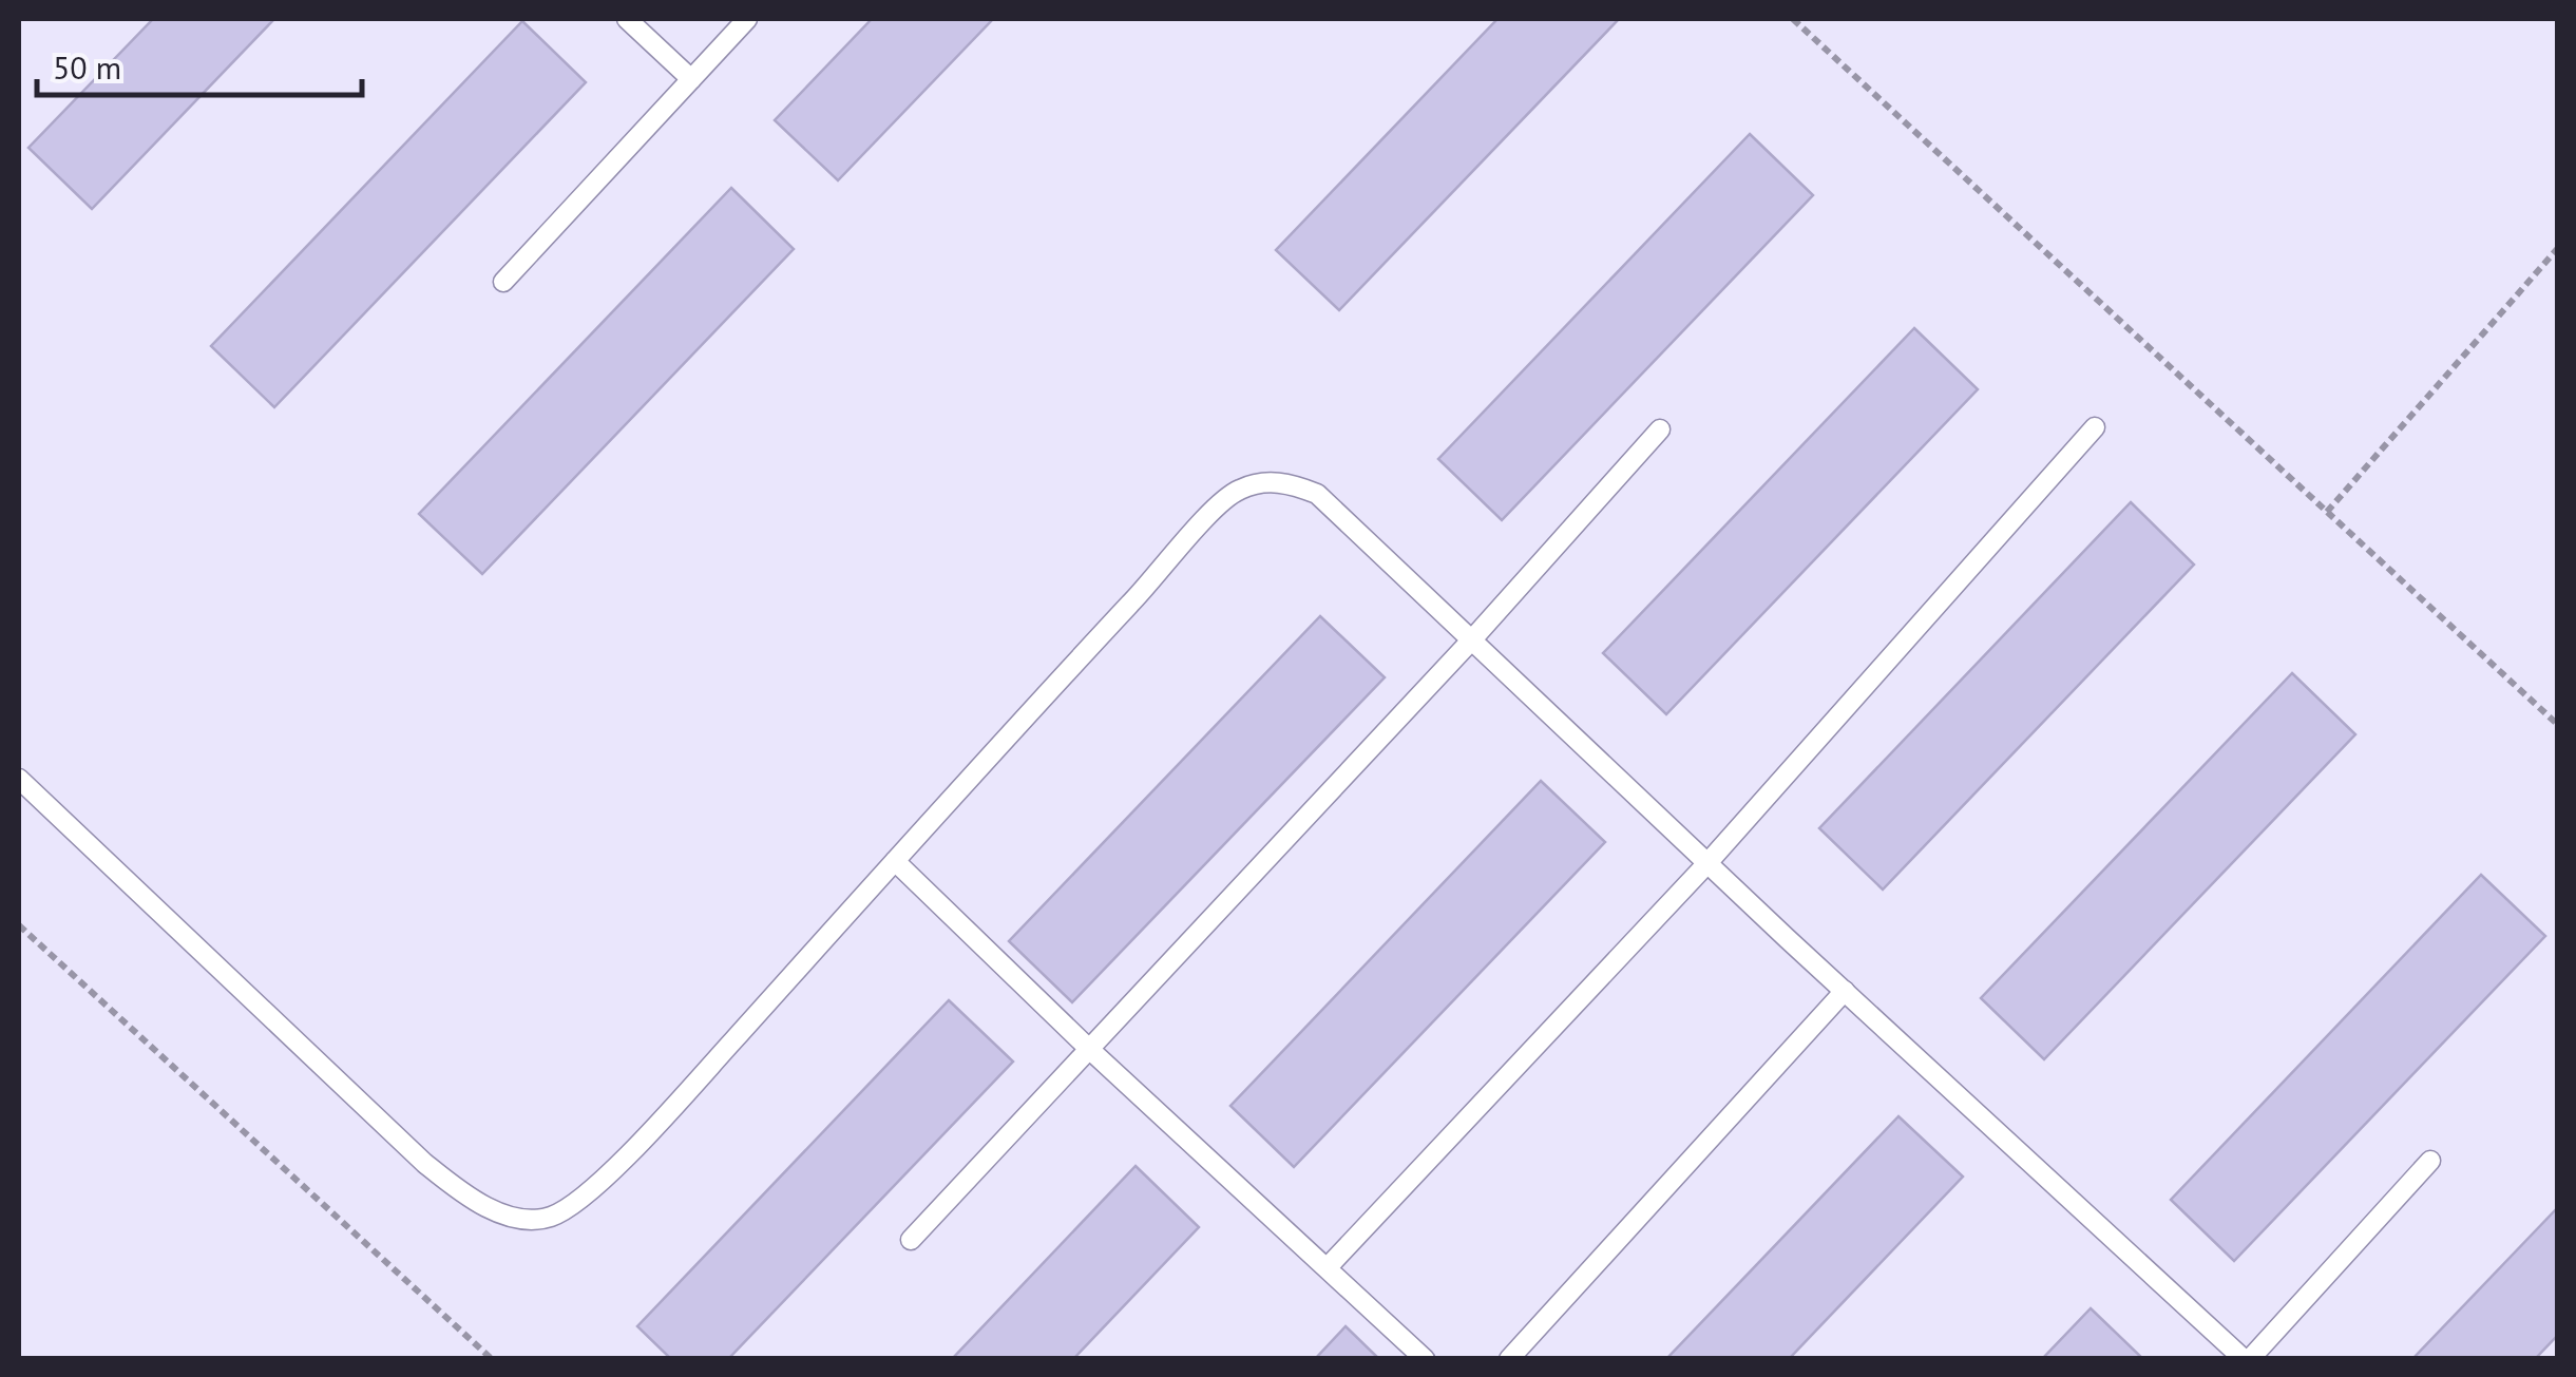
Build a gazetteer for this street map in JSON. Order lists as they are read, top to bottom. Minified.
{"scale_bar":"50 m"}
